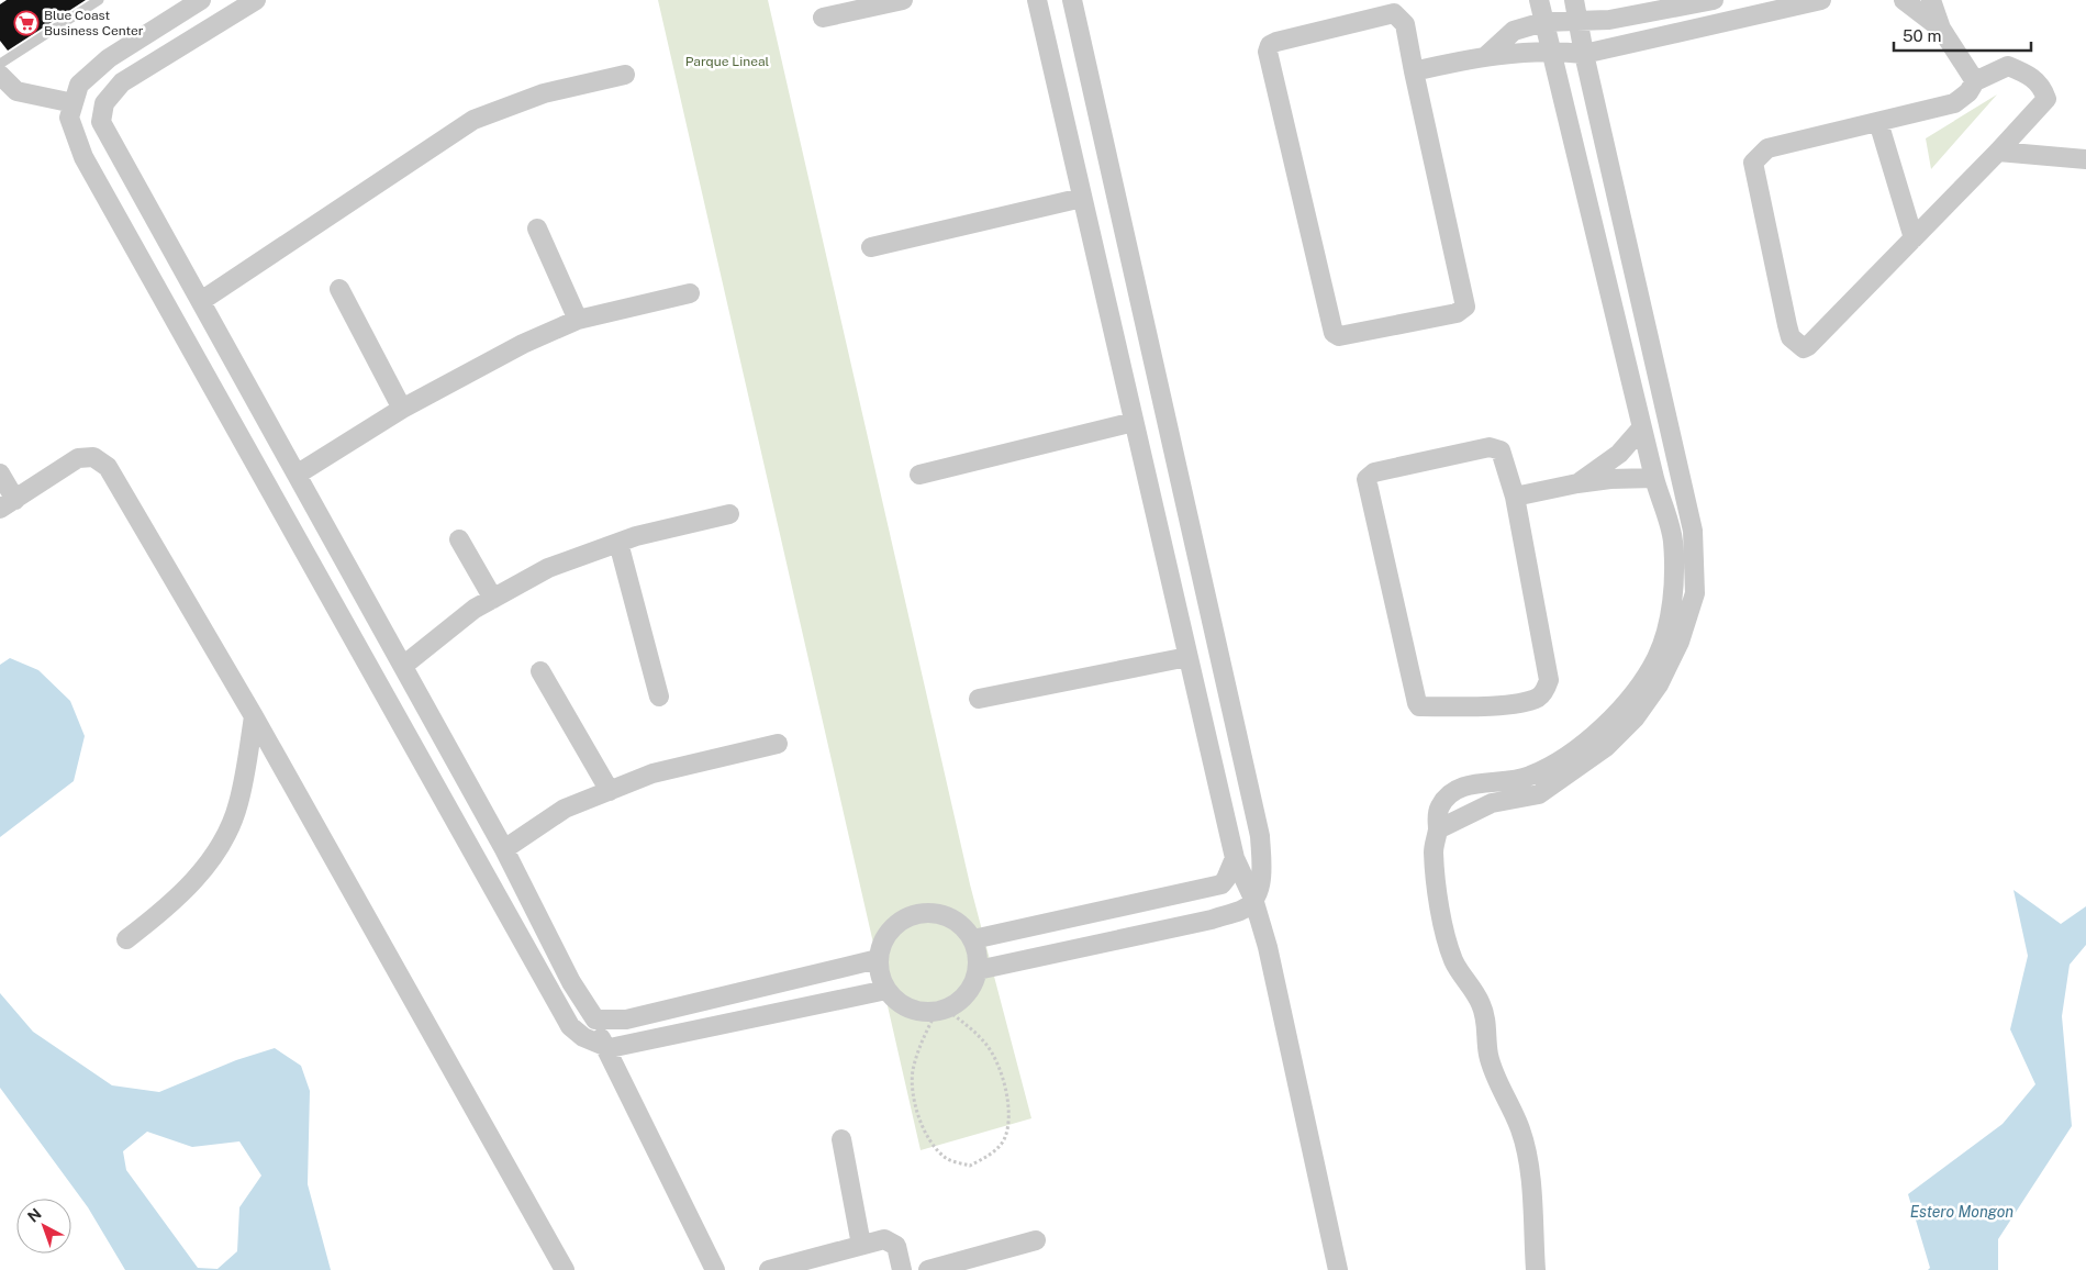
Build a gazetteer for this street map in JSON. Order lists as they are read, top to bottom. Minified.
{"water":["Estero Mongon"],"parks":["Parque Lineal"],"places":{"supermarket":["Blue Coast Business Center"]},"scale_bar":"50 m","north":"top left"}
